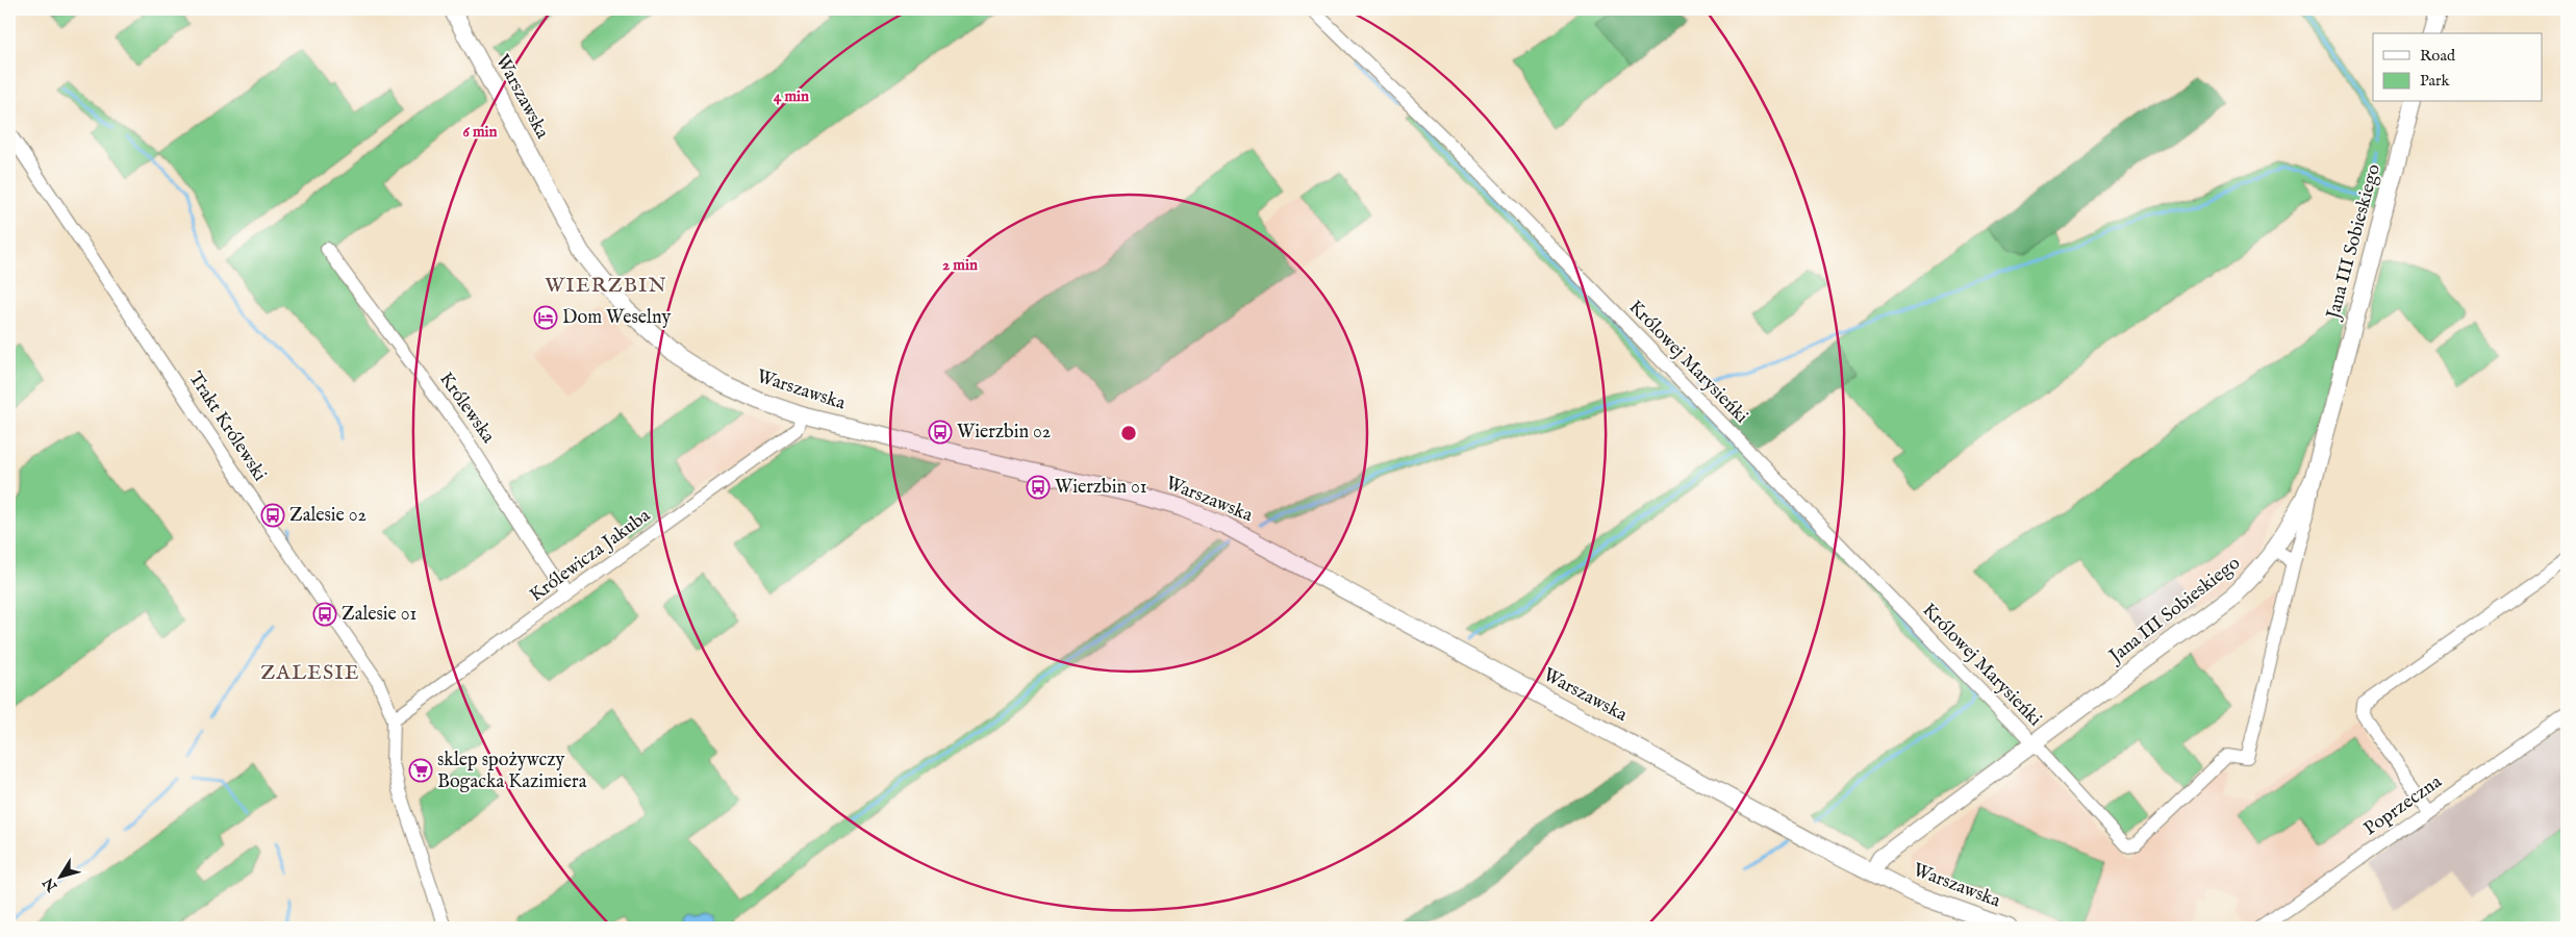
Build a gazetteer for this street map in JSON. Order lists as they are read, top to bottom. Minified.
{"streets":{"main road":["Warszawska","Jana III Sobieskiego"],"street":["Królowej Marysieńki","Królewska","Trakt Królewski","Królewicza Jakuba","Poprzeczna"]},"crossings":[["Warszawska","Jana III Sobieskiego"],["Warszawska","Królewicza Jakuba"],["Jana III Sobieskiego","Królowej Marysieńki"],["Królewska","Królewicza Jakuba"],["Trakt Królewski","Królewicza Jakuba"]],"districts":["WIERZBIN","ZALESIE"],"places":{"hotel":["Dom Weselny"],"bus stop":["Wierzbin 02","Wierzbin 01","Zalesie 02","Zalesie 01"],"supermarket":["sklep spożywczy Bogacka Kazimiera"]},"legend":["Road","Park"],"north":"bottom left","rings":["4 min","6 min","2 min"]}
